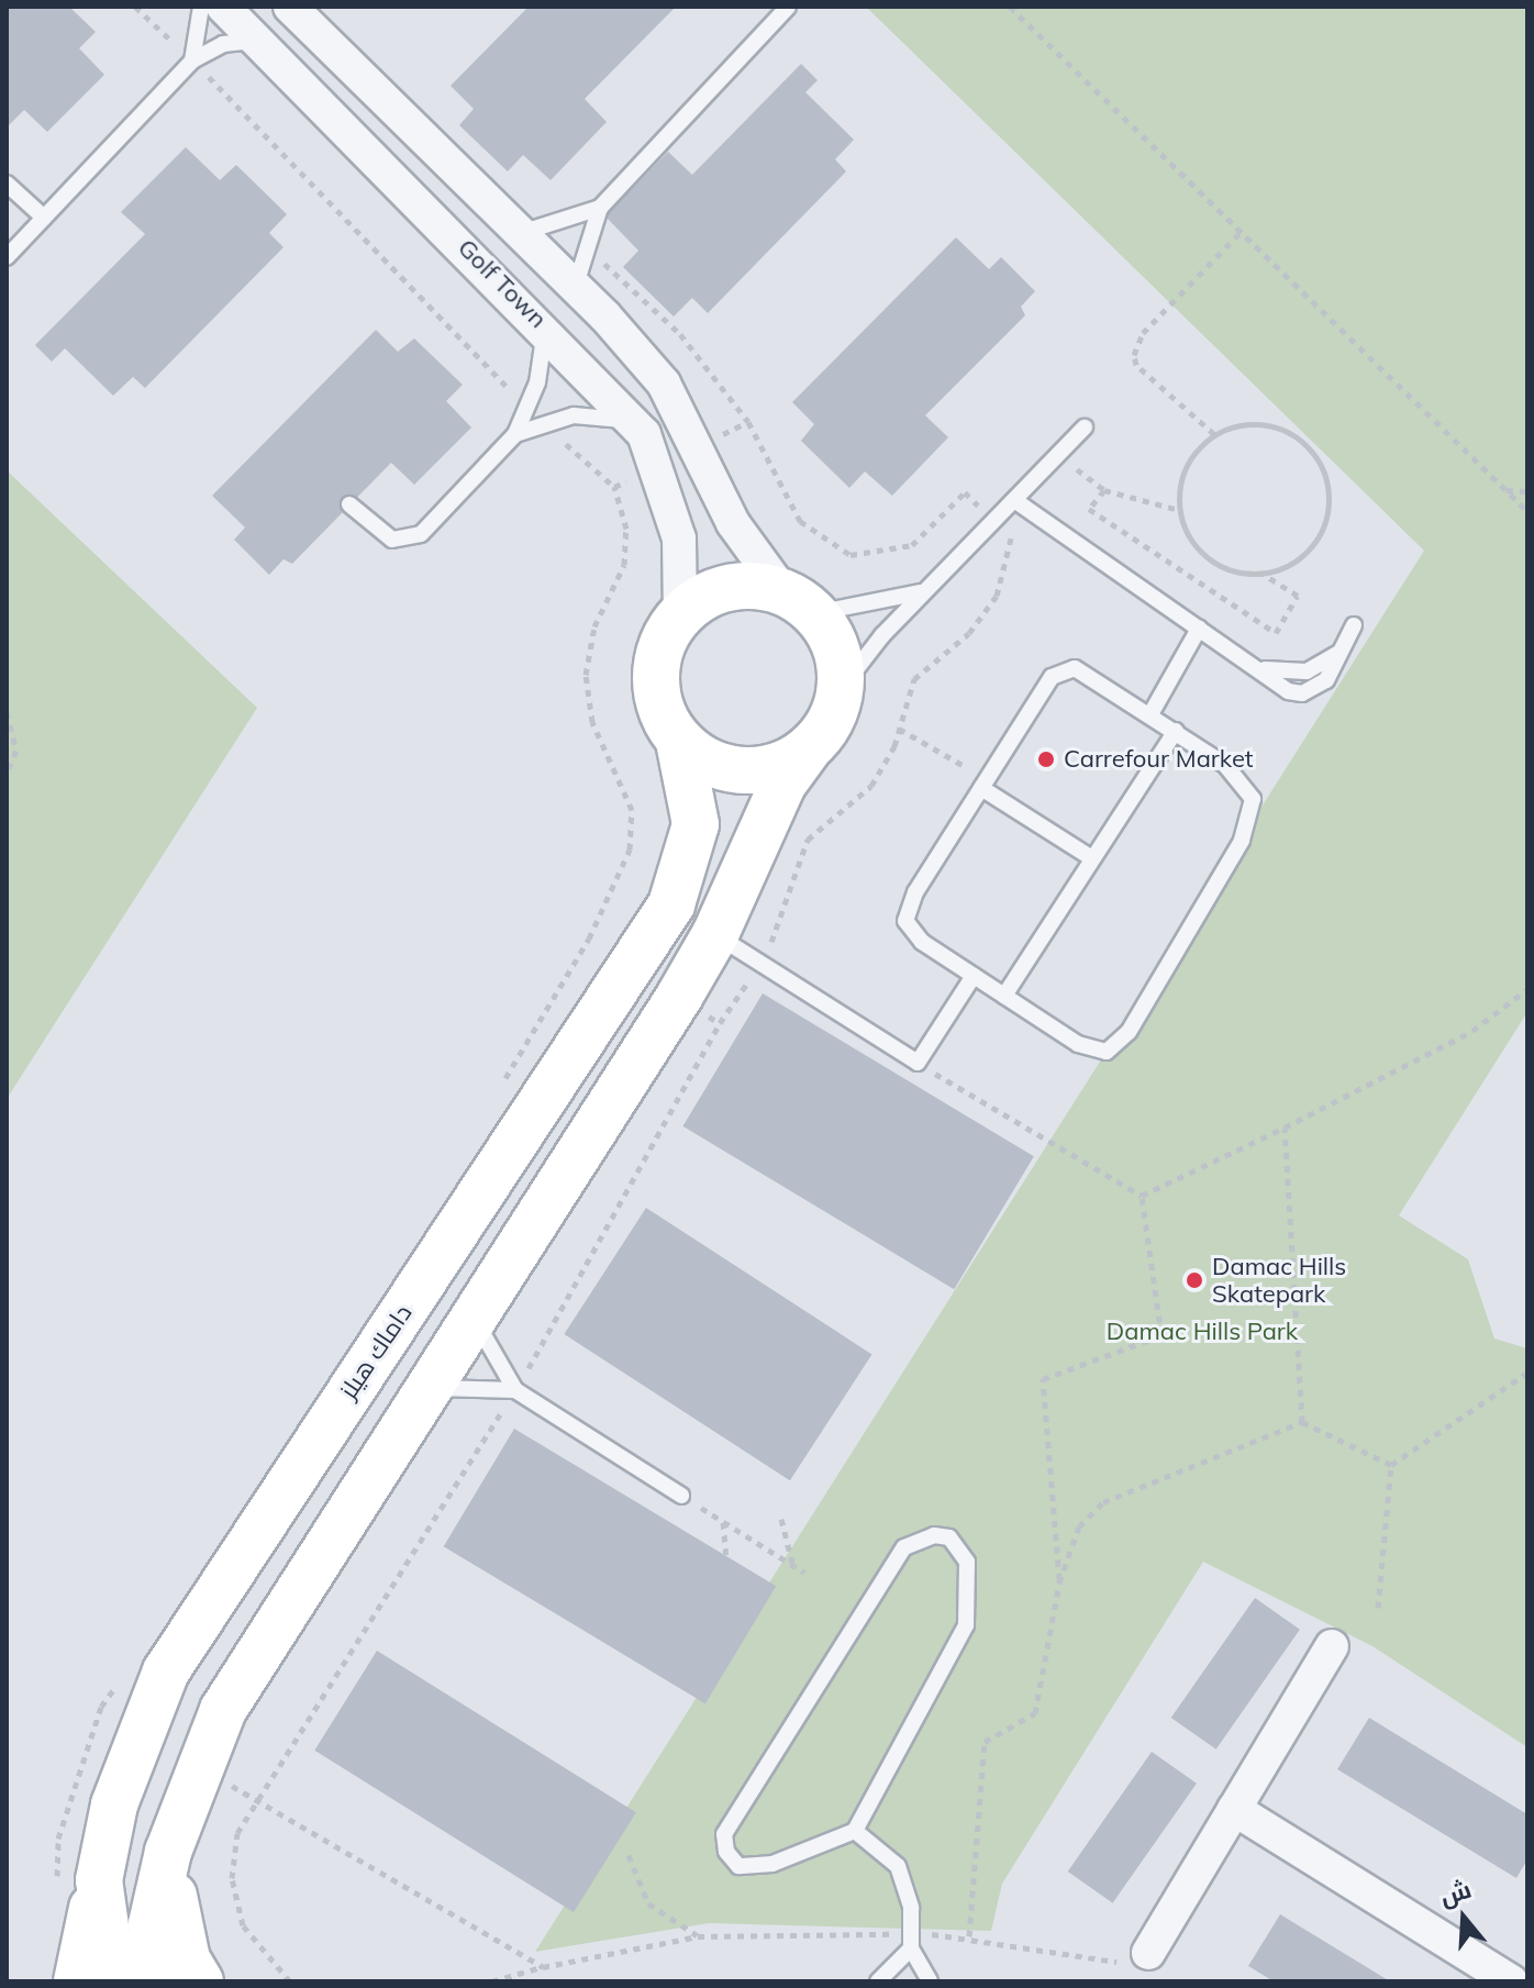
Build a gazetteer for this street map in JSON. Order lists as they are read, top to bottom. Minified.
{"streets":{"street":["Golf Town","داماك هيلز"]},"crossings":[["Golf Town","داماك هيلز"]],"parks":["Damac Hills Park"],"places":["Carrefour Market","Damac Hills Skatepark"],"north":"top"}
